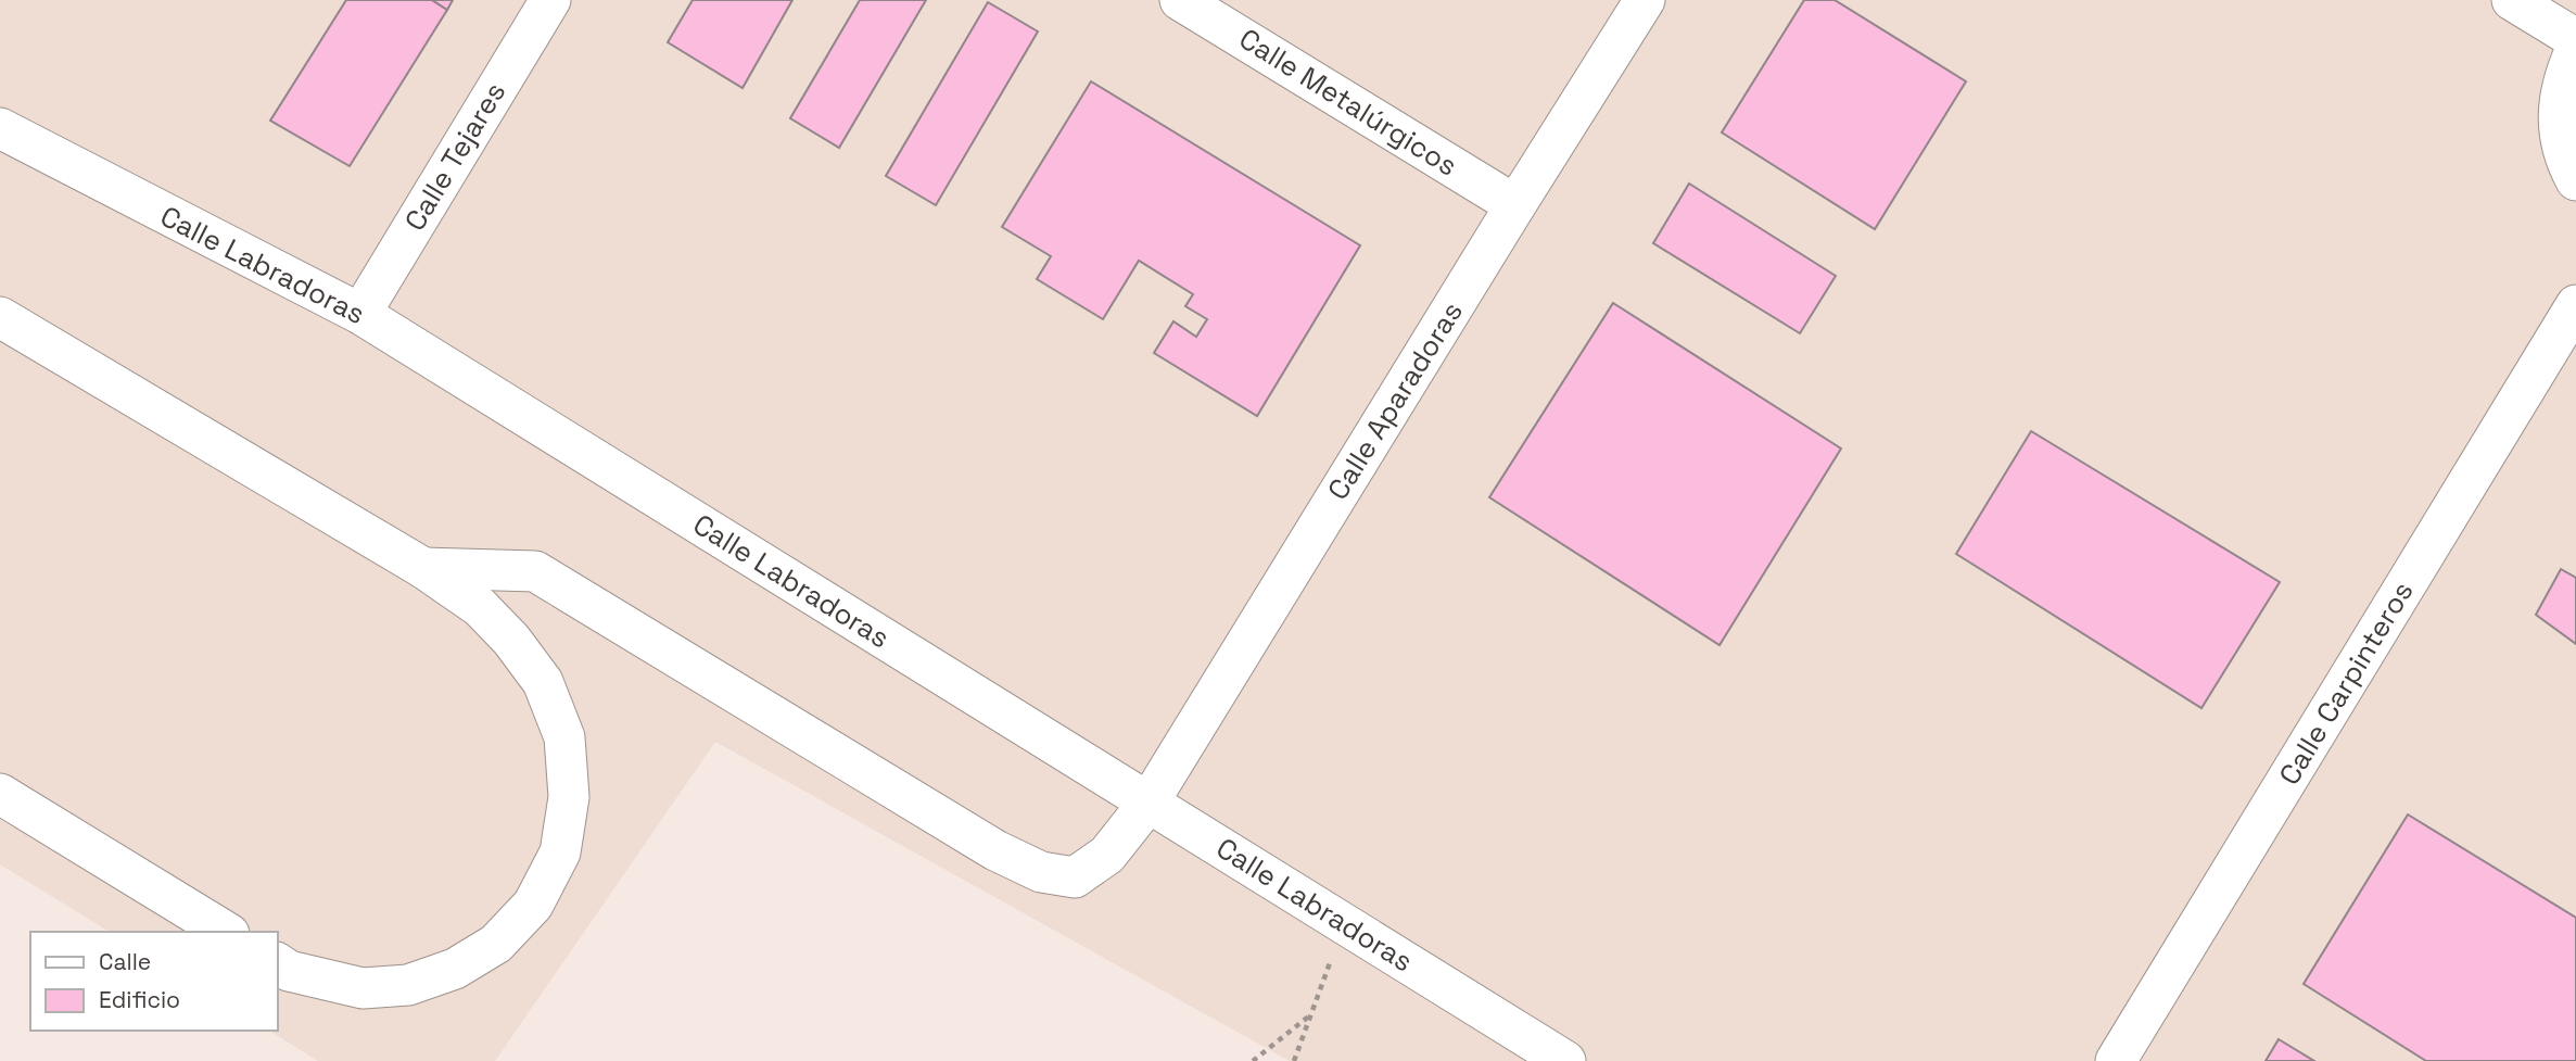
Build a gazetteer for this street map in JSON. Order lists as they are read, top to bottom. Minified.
{"streets":{"street":["Calle Metalúrgicos","Calle Tejares","Calle Labradoras","Calle Aparadoras","Calle Carpinteros"]},"crossings":[["Calle Metalúrgicos","Calle Aparadoras"],["Calle Tejares","Calle Labradoras"],["Calle Labradoras","Calle Aparadoras"]],"legend":["Calle","Edificio"]}
